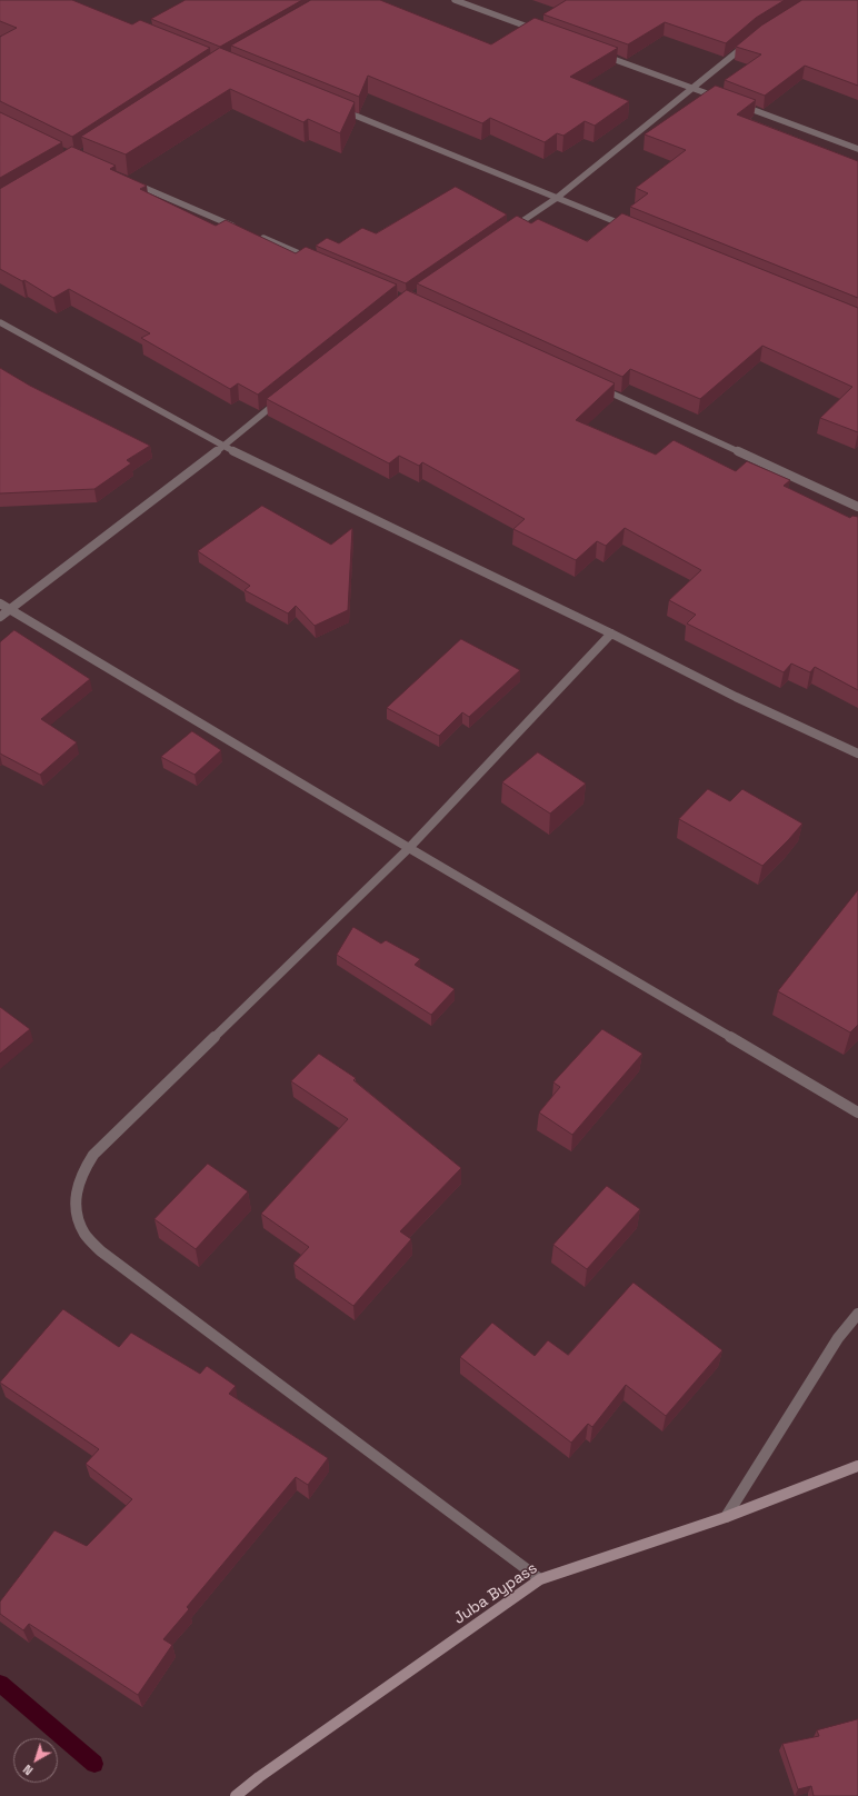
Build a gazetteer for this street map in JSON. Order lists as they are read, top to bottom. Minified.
{"streets":{"main road":["Juba Bypass"]},"north":"bottom left"}
